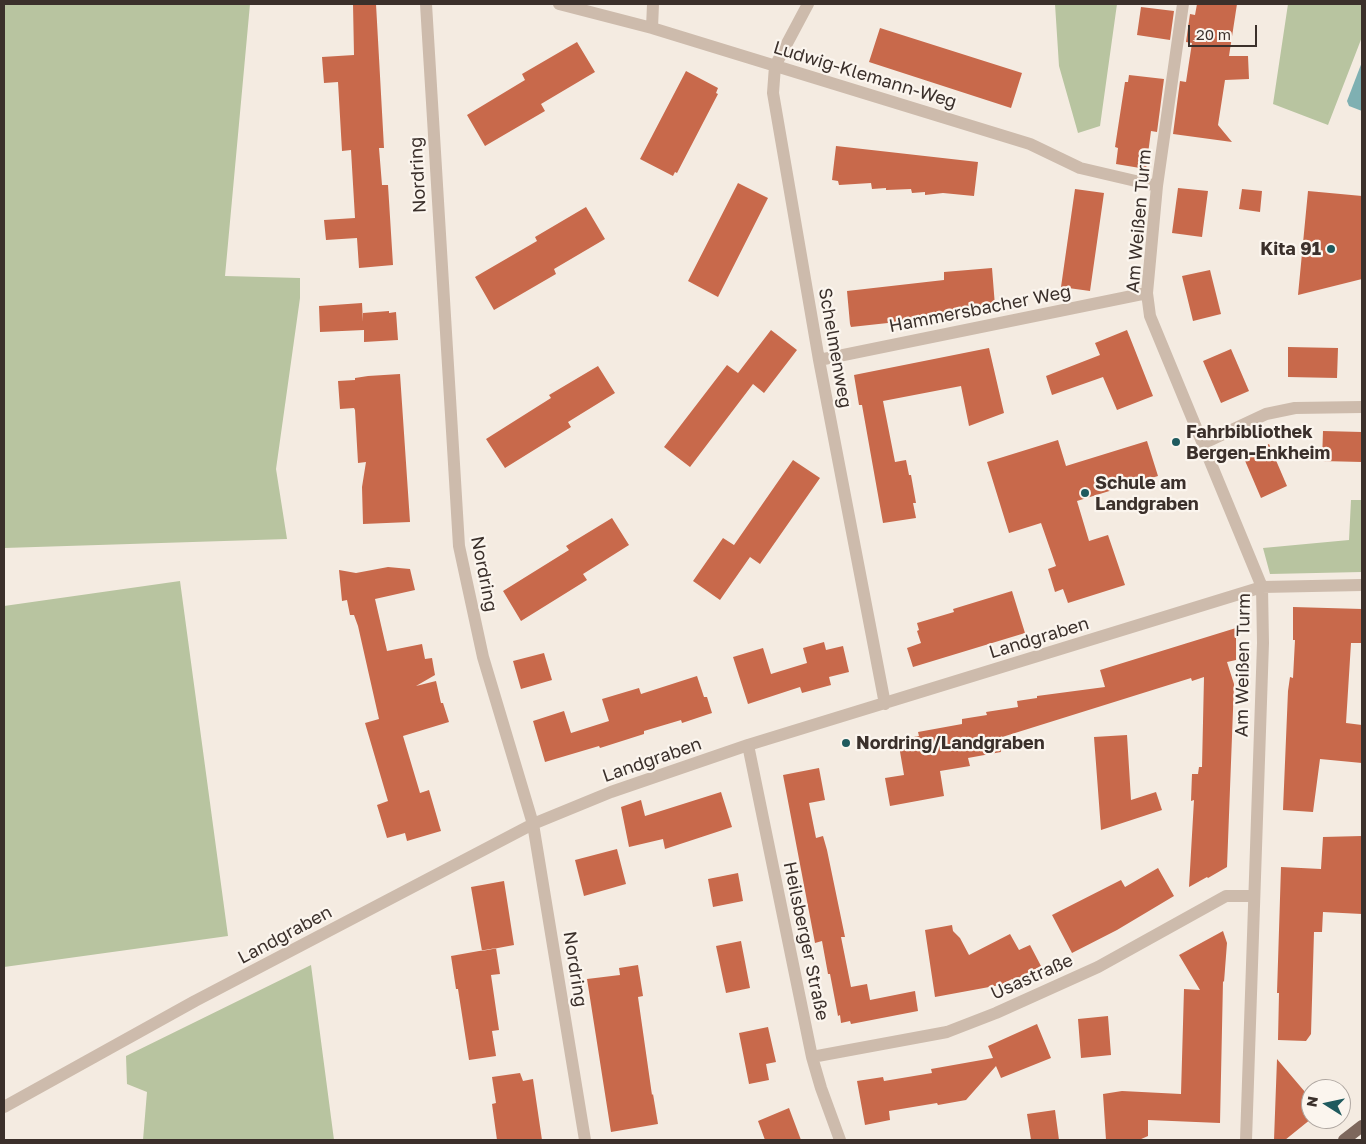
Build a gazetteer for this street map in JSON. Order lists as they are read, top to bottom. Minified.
{"streets":{"street":["Ludwig-Klemann-Weg","Nordring","Am Weißen Turm","Hammersbacher Weg","Schelmenweg","Landgraben","Heilsberger Straße","Usastraße"]},"crossings":[["Ludwig-Klemann-Weg","Am Weißen Turm"],["Ludwig-Klemann-Weg","Schelmenweg"],["Nordring","Landgraben"],["Am Weißen Turm","Hammersbacher Weg"],["Am Weißen Turm","Landgraben"],["Am Weißen Turm","Usastraße"],["Hammersbacher Weg","Schelmenweg"],["Schelmenweg","Landgraben"],["Landgraben","Heilsberger Straße"],["Heilsberger Straße","Usastraße"]],"places":["Kita 91","Fahrbibliothek Bergen-Enkheim","Schule am Landgraben","Nordring/Landgraben"],"scale_bar":"20 m","north":"left"}
